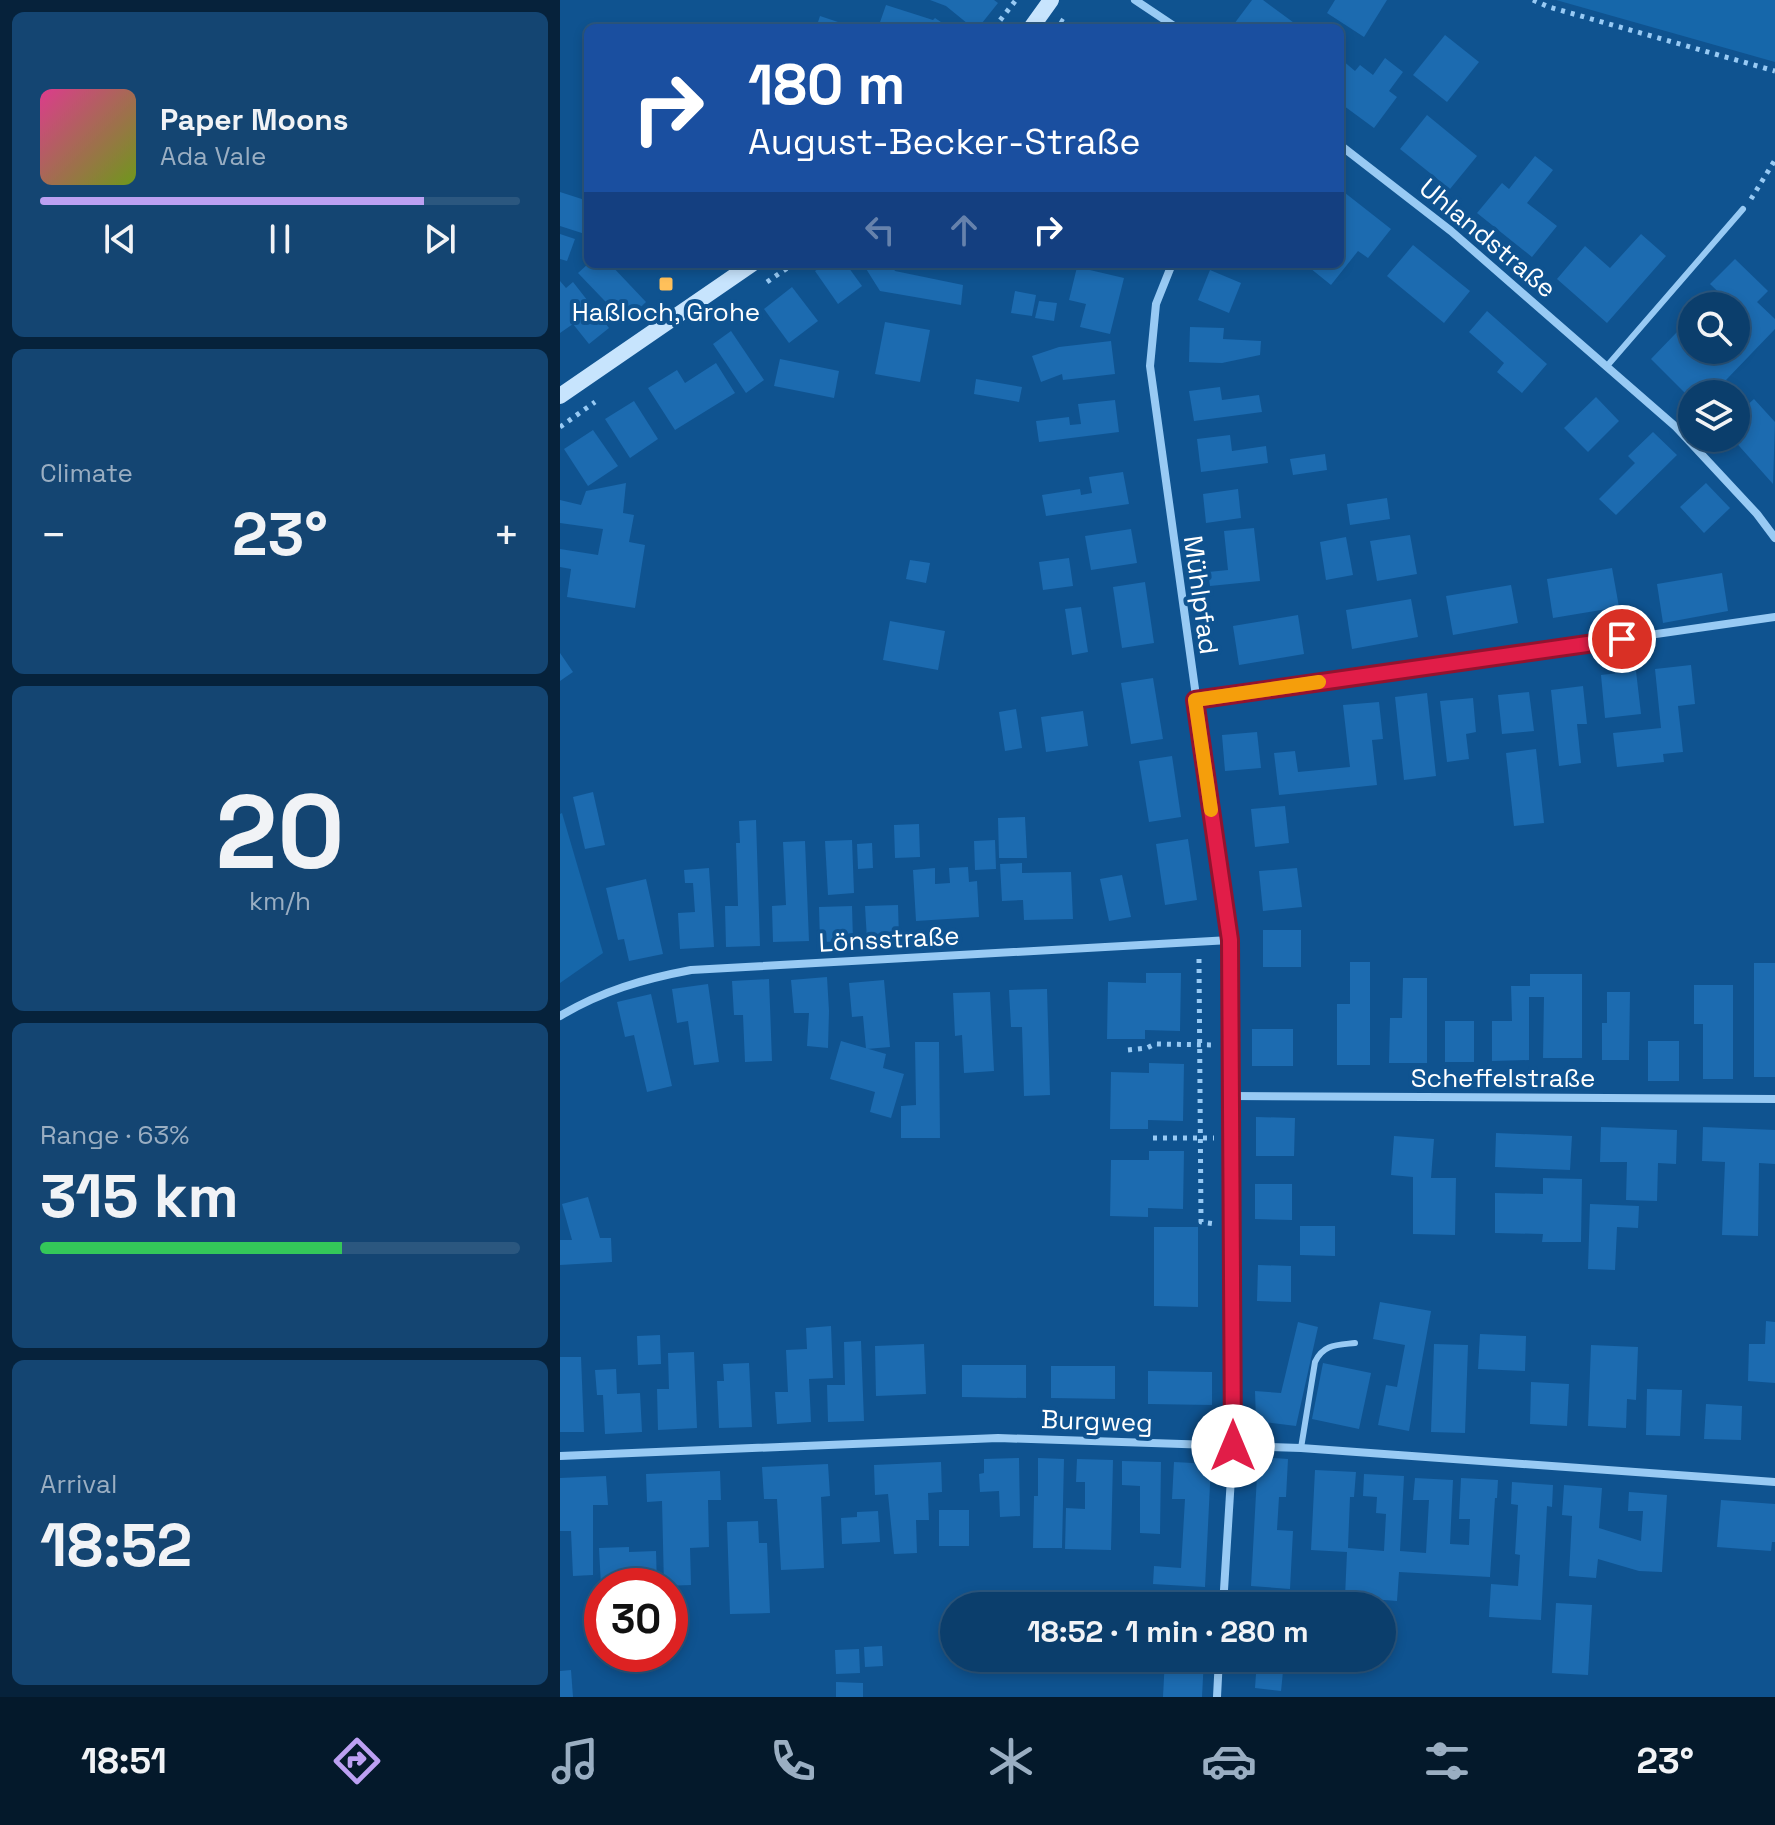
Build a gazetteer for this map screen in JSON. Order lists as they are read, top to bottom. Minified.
{"streets":{"street":["Uhlandstraße","Mühlpfad","Lönsstraße","Scheffelstraße","Burgweg"]},"crossings":[["Mühlpfad","Lönsstraße"],["Mühlpfad","Scheffelstraße"],["Mühlpfad","Burgweg"]],"places":{"transit":["Haßloch, Grohe"]},"page":{"turn":["180 m","August-Becker-Straße"],"song":["Paper Moons","Ada Vale"],"tile":["Climate",["20","km/h"],["Range · 63%","315 km"],["Arrival","18:52"]],"heat":["−","23°","+"],"limit":"30","trip":"18:52 · 1 min · 280 m","tabs":["18:51","23°"]}}
